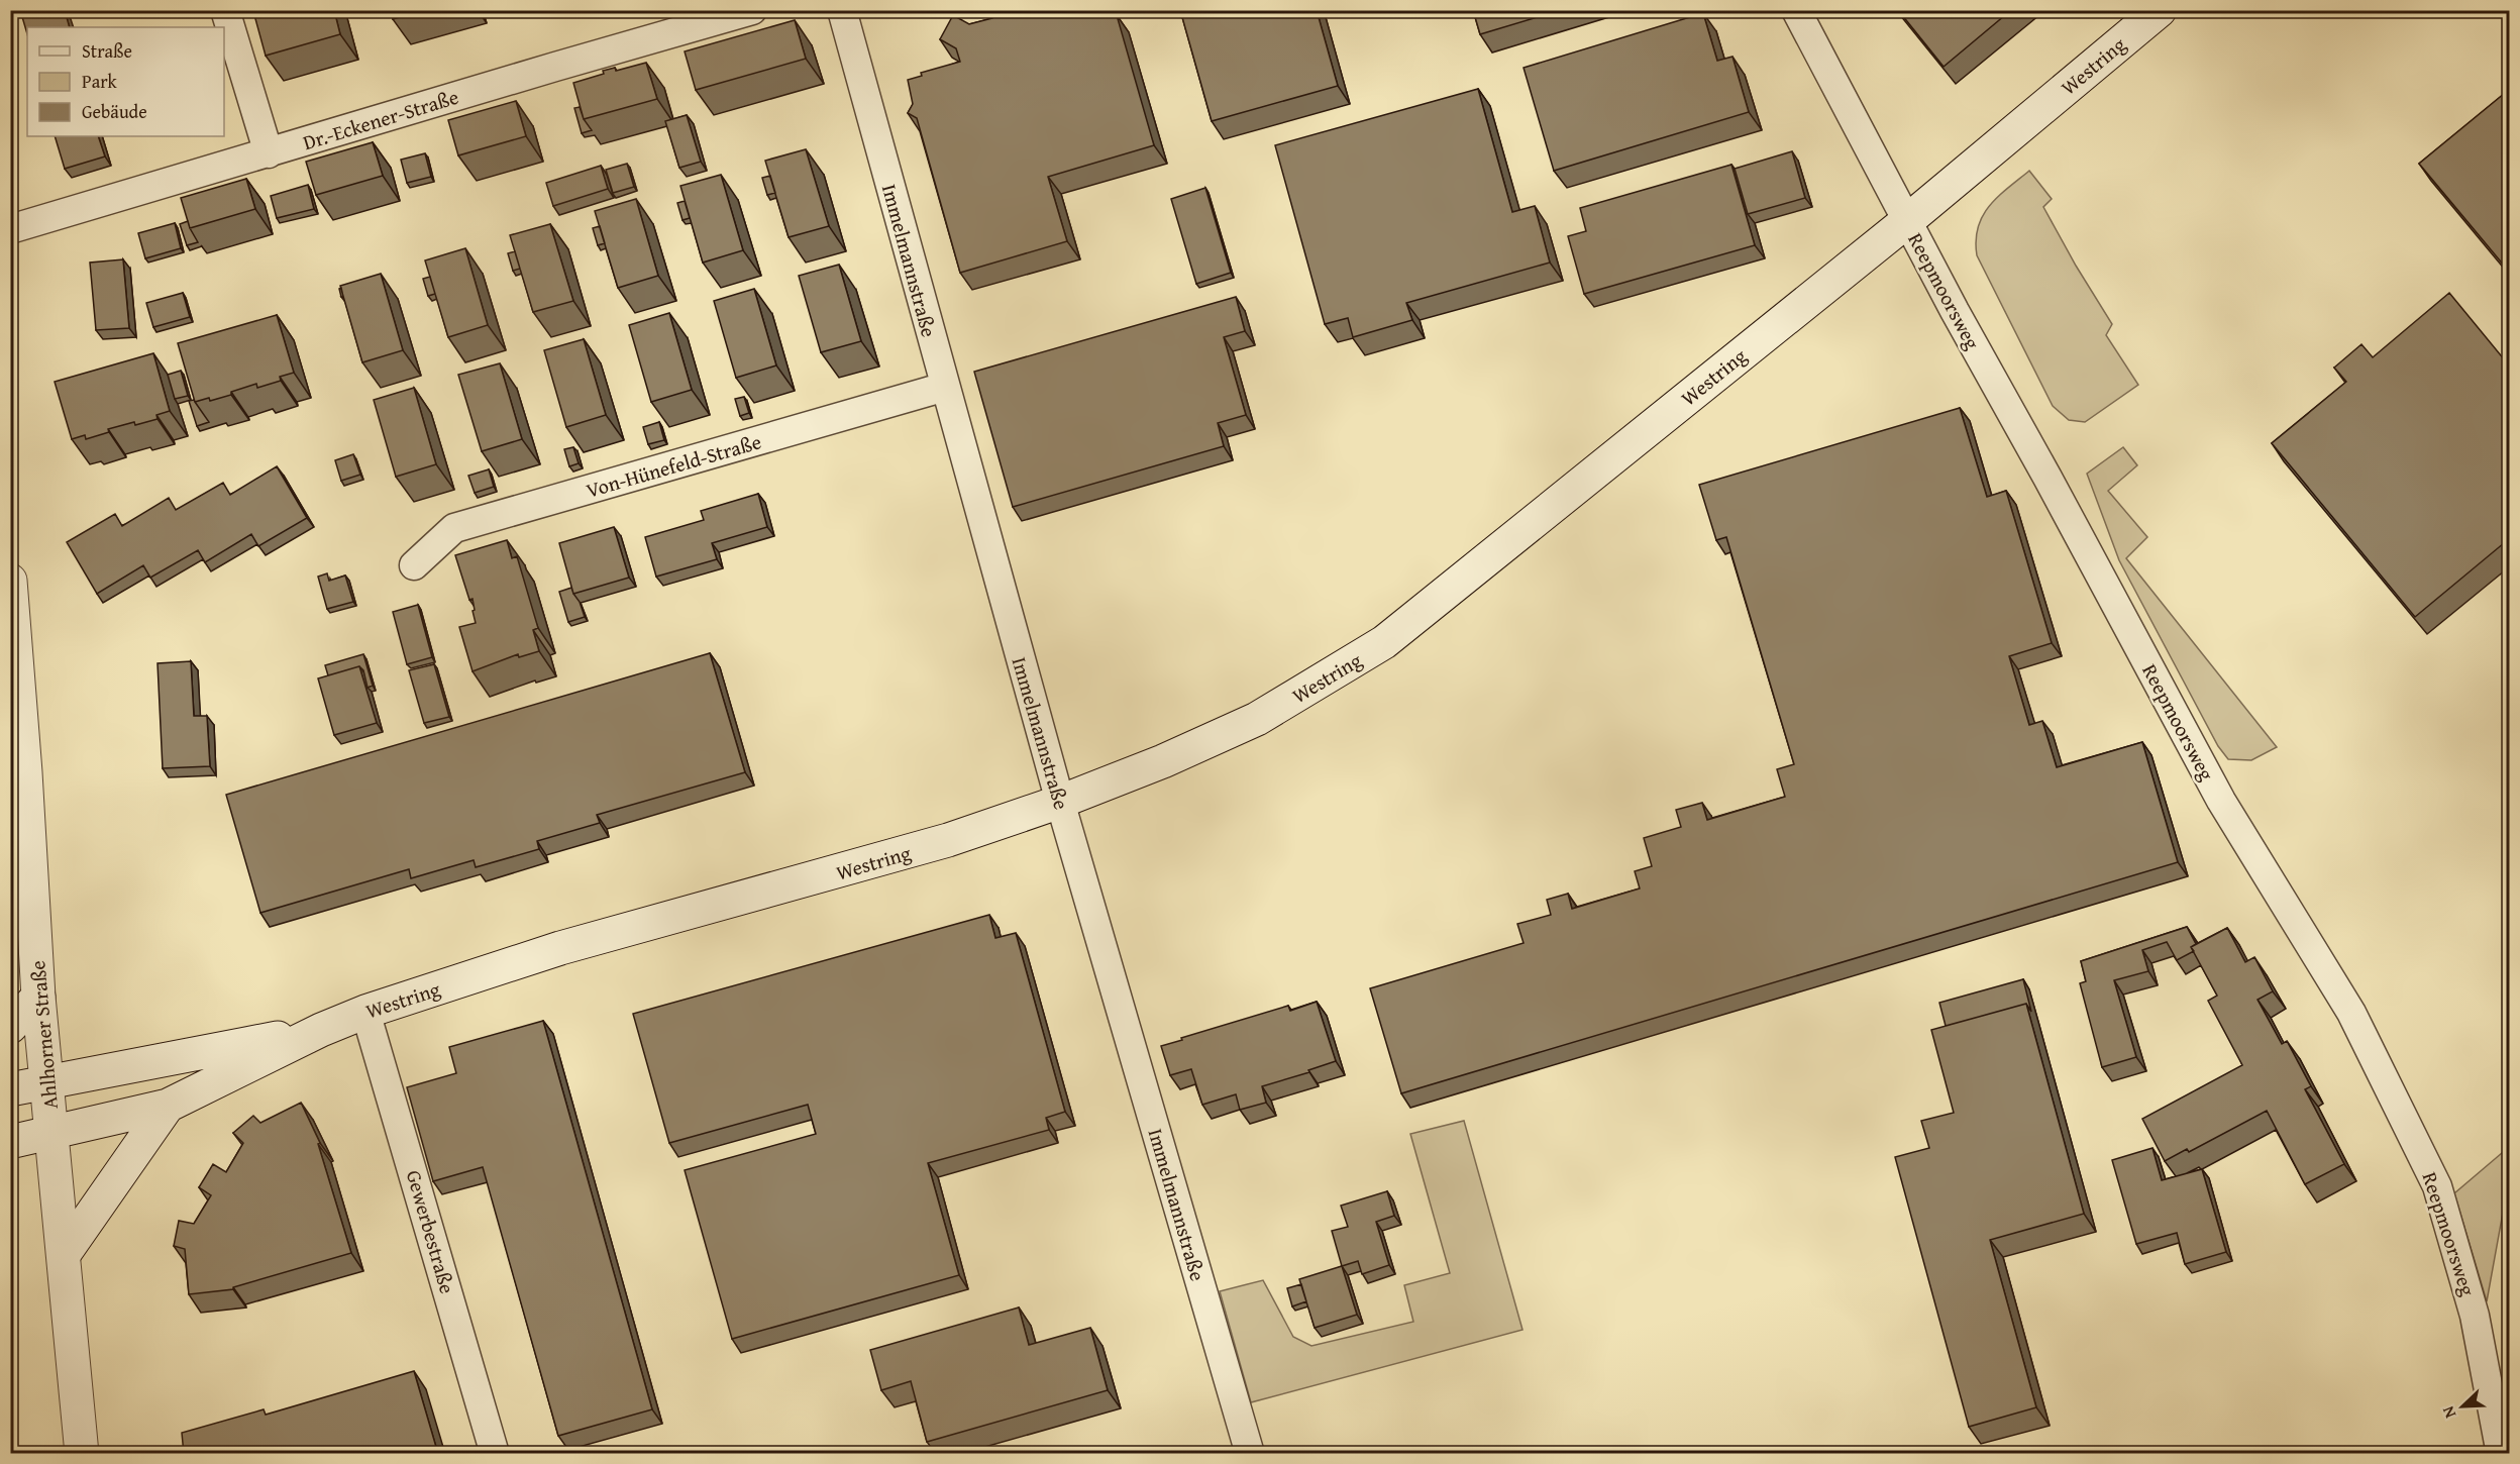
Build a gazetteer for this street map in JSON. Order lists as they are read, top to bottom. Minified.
{"streets":{"main road":["Westring","Ahlhorner Straße"],"street":["Dr.-Eckener-Straße","Immelmannstraße","Reepmoorsweg","Von-Hünefeld-Straße","Gewerbestraße"]},"crossings":[["Westring","Immelmannstraße"],["Westring","Reepmoorsweg"],["Westring","Ahlhorner Straße"],["Westring","Gewerbestraße"],["Immelmannstraße","Von-Hünefeld-Straße"]],"legend":["Straße","Park","Gebäude"],"north":"bottom left"}
